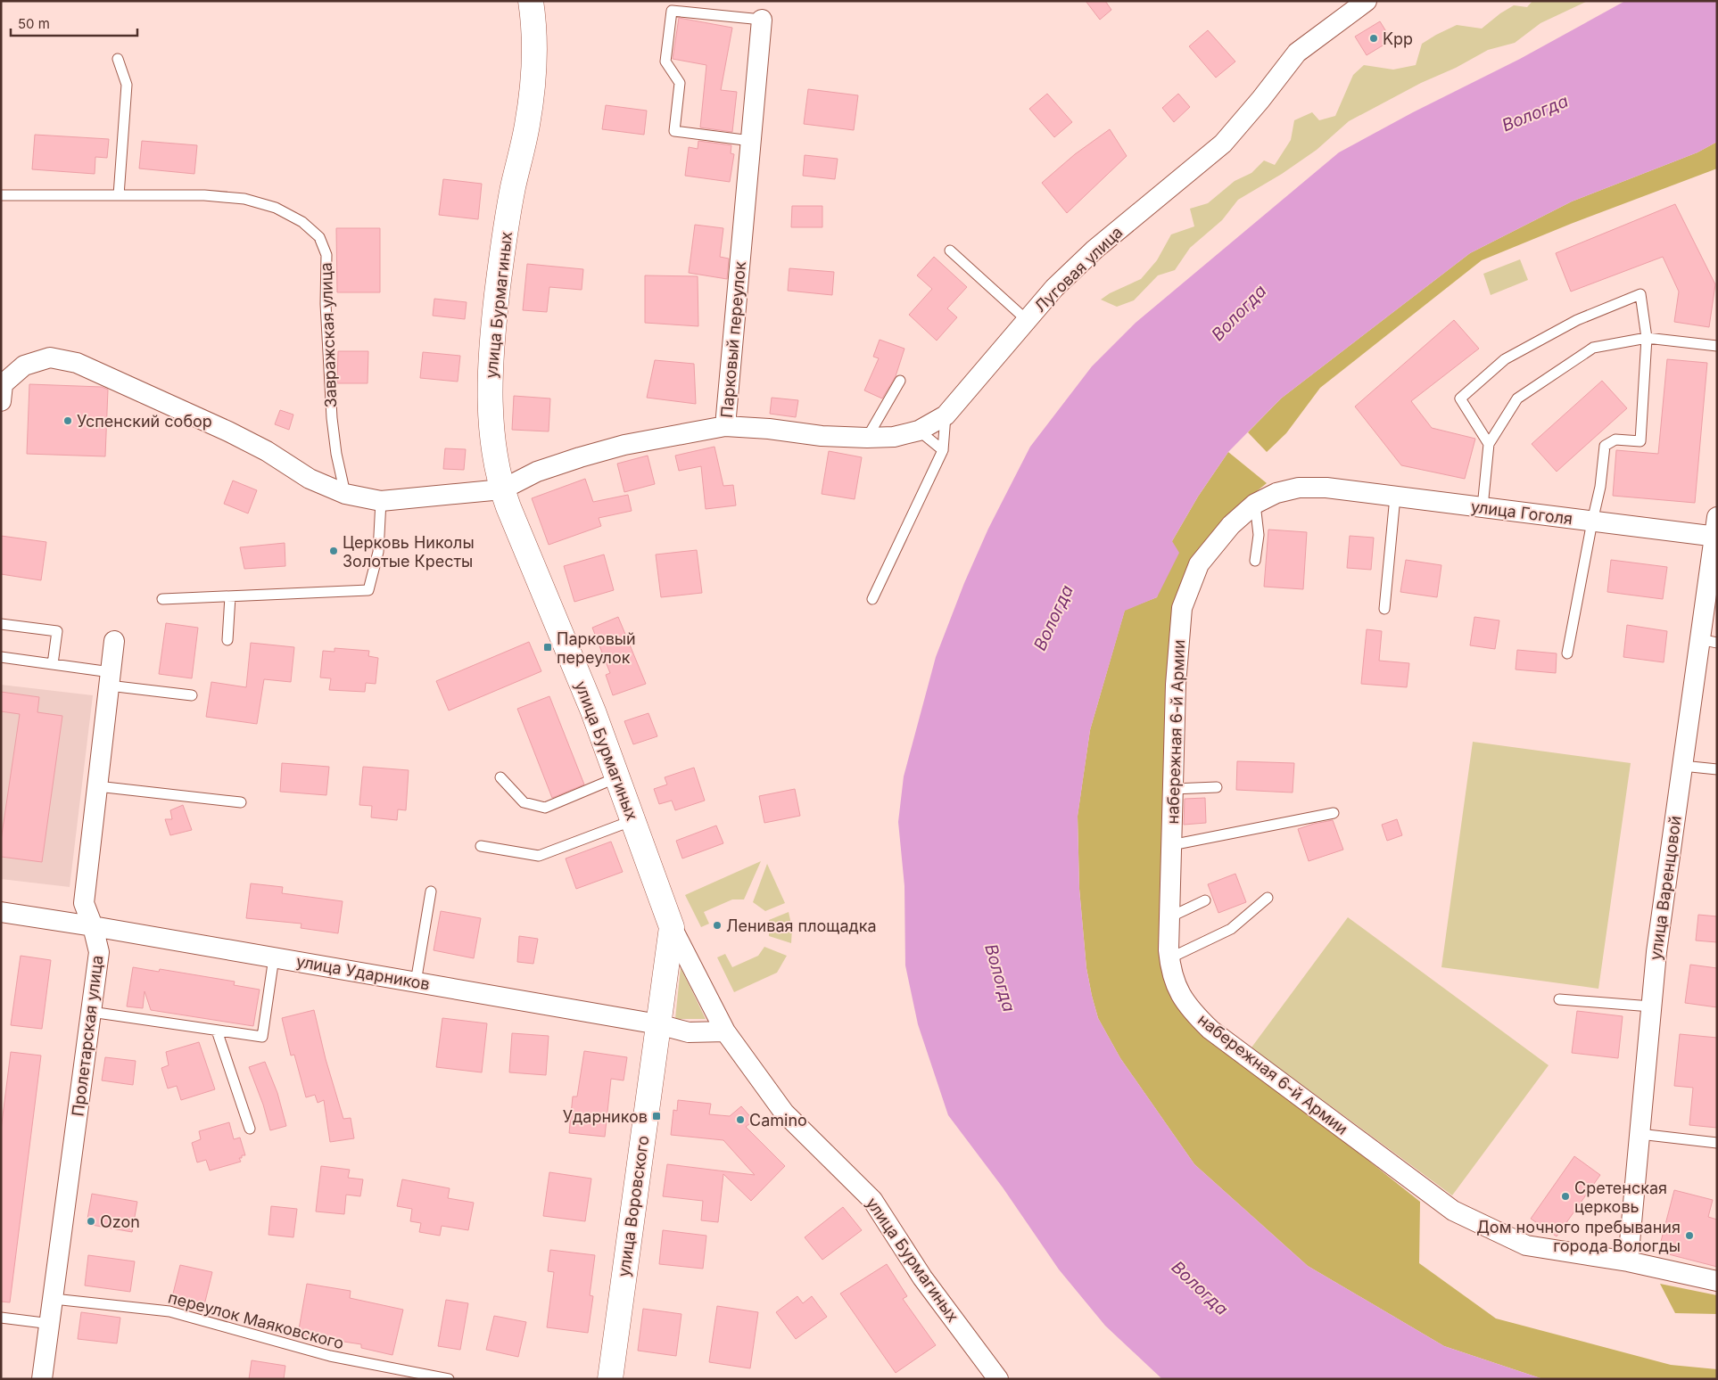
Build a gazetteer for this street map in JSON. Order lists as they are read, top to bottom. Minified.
{"streets":{"street":["Луговая улица","улица Бурмагиных","Парковый переулок","улица Гоголя","набережная 6-й Армии","улица Варенцовой","улица Ударников","Пролетарская улица","улица Воровского"],"lane":["Завражская улица","переулок Маяковского"]},"crossings":[["Луговая улица","Парковый переулок"],["улица Бурмагиных","Парковый переулок"],["улица Бурмагиных","улица Ударников"],["улица Бурмагиных","улица Воровского"],["улица Гоголя","набережная 6-й Армии"],["улица Гоголя","улица Варенцовой"],["набережная 6-й Армии","улица Варенцовой"],["улица Ударников","Пролетарская улица"],["улица Ударников","улица Воровского"],["Пролетарская улица","переулок Маяковского"]],"water":["Вологда"],"places":{"other":["Kpp","Успенский собор","Церковь Николы Золотые Кресты","Ленивая площадка","Camino","Сретенская церковь","Ozon","Дом ночного пребывания города Вологды"],"transit":["Парковый переулок","Ударников"]},"scale_bar":"50 m"}
